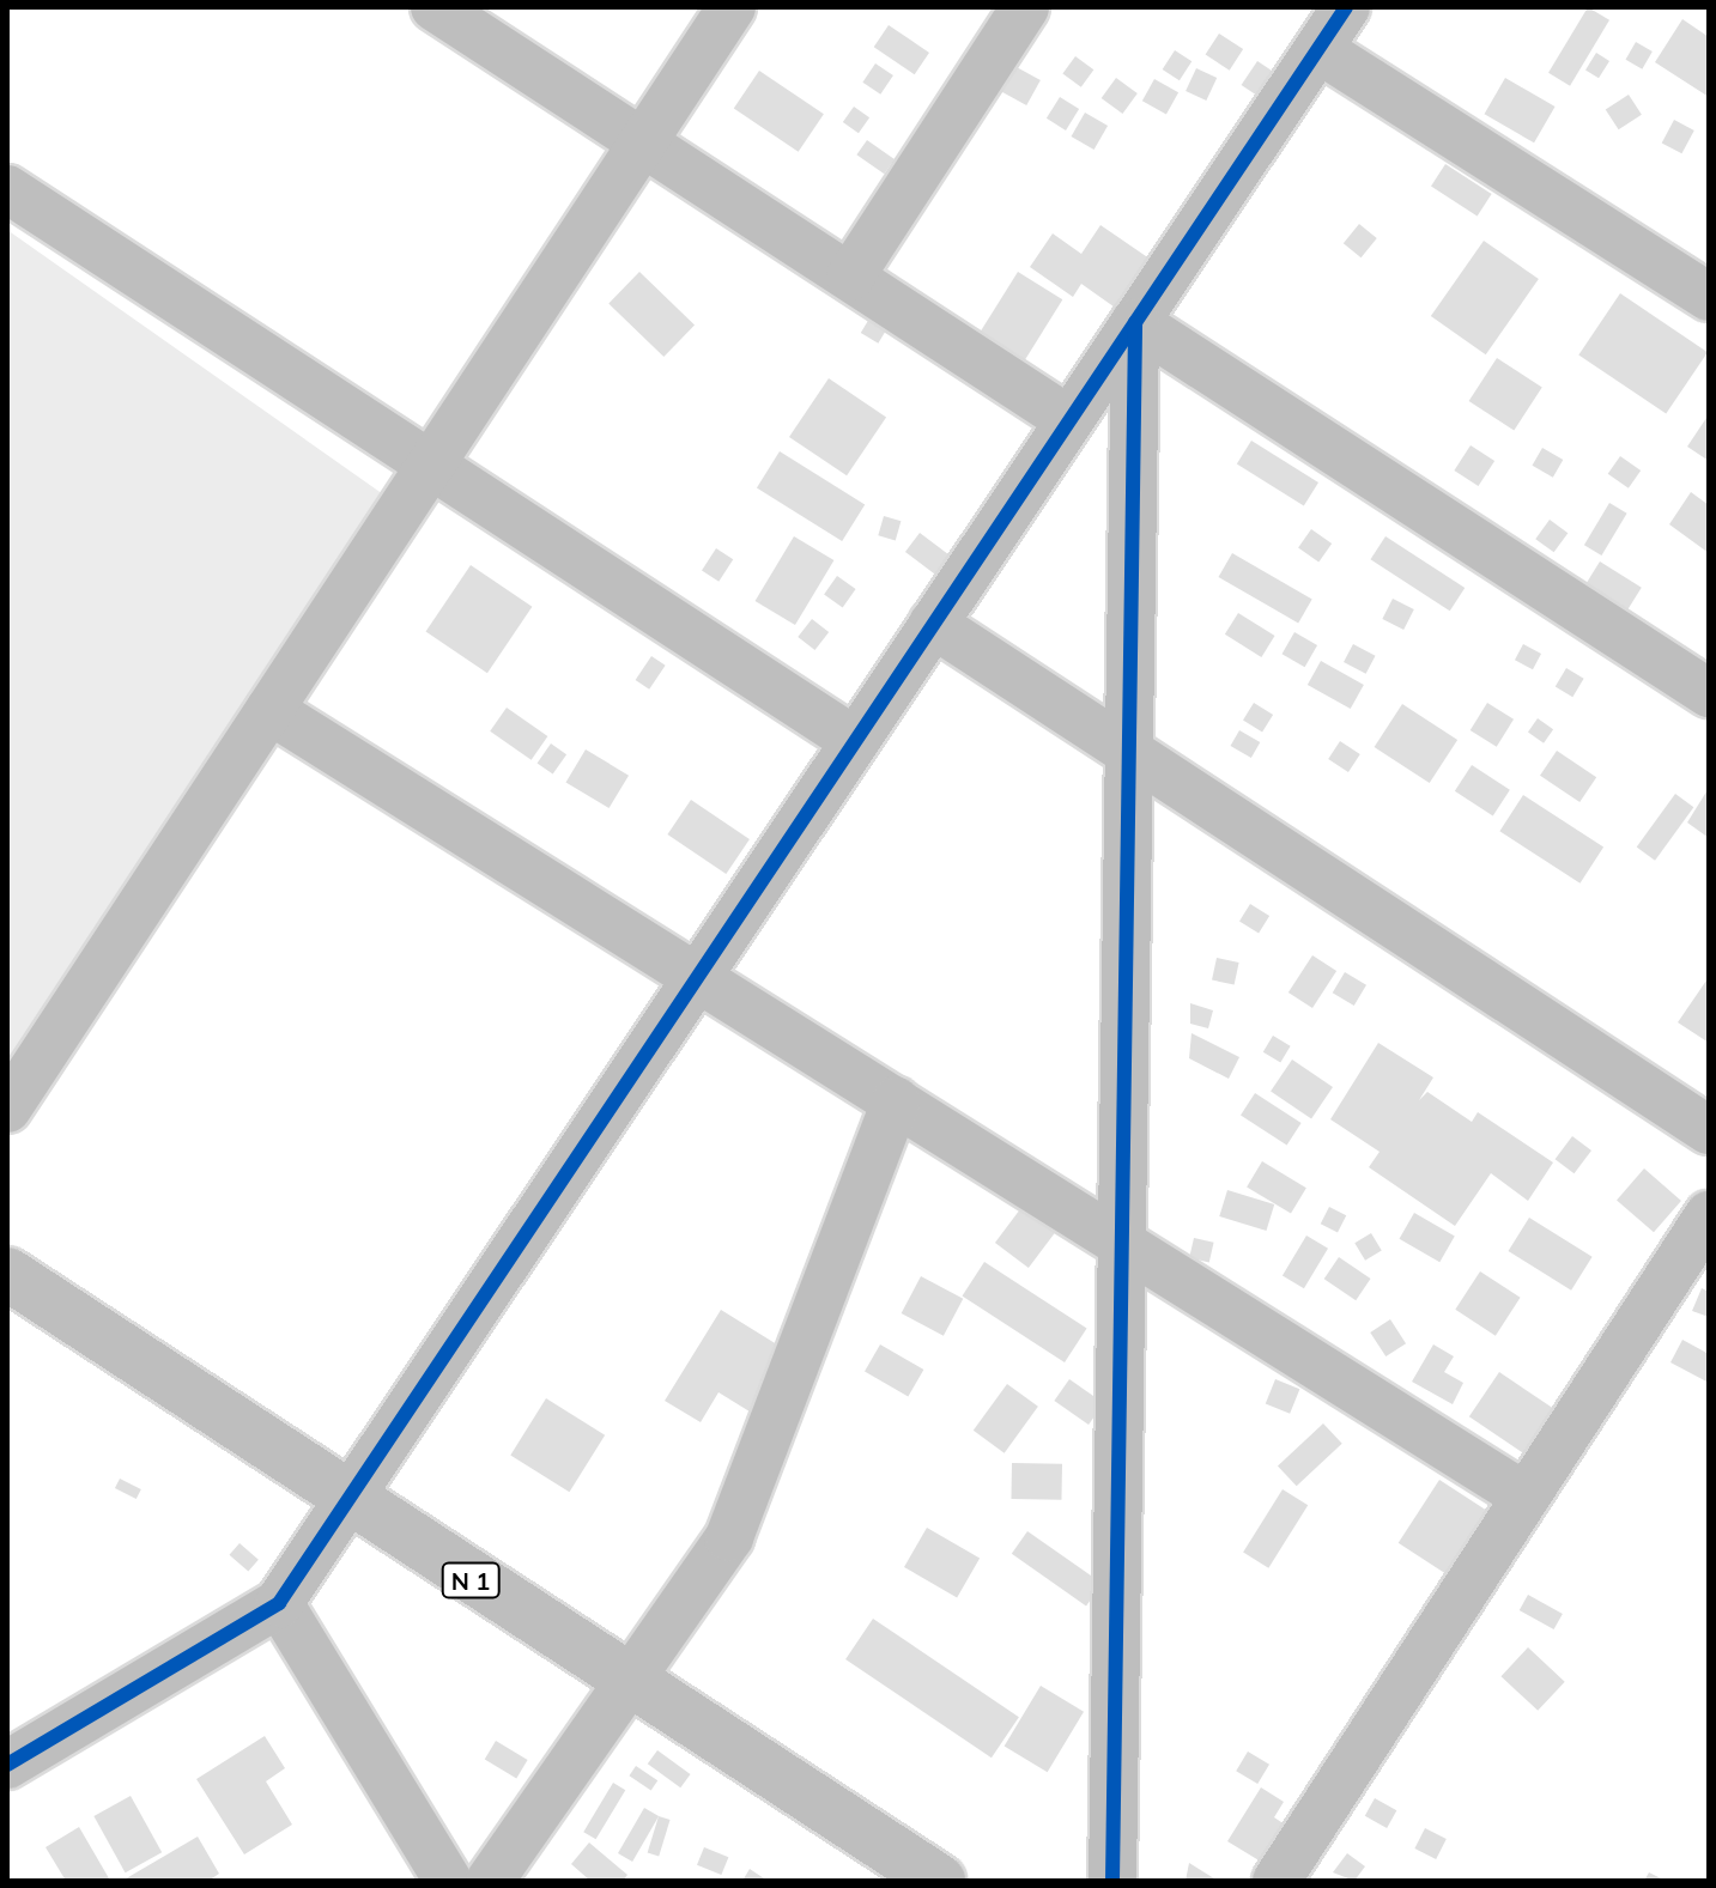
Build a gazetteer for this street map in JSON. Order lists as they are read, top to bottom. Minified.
{"streets":{"highway":["N 1"]}}
